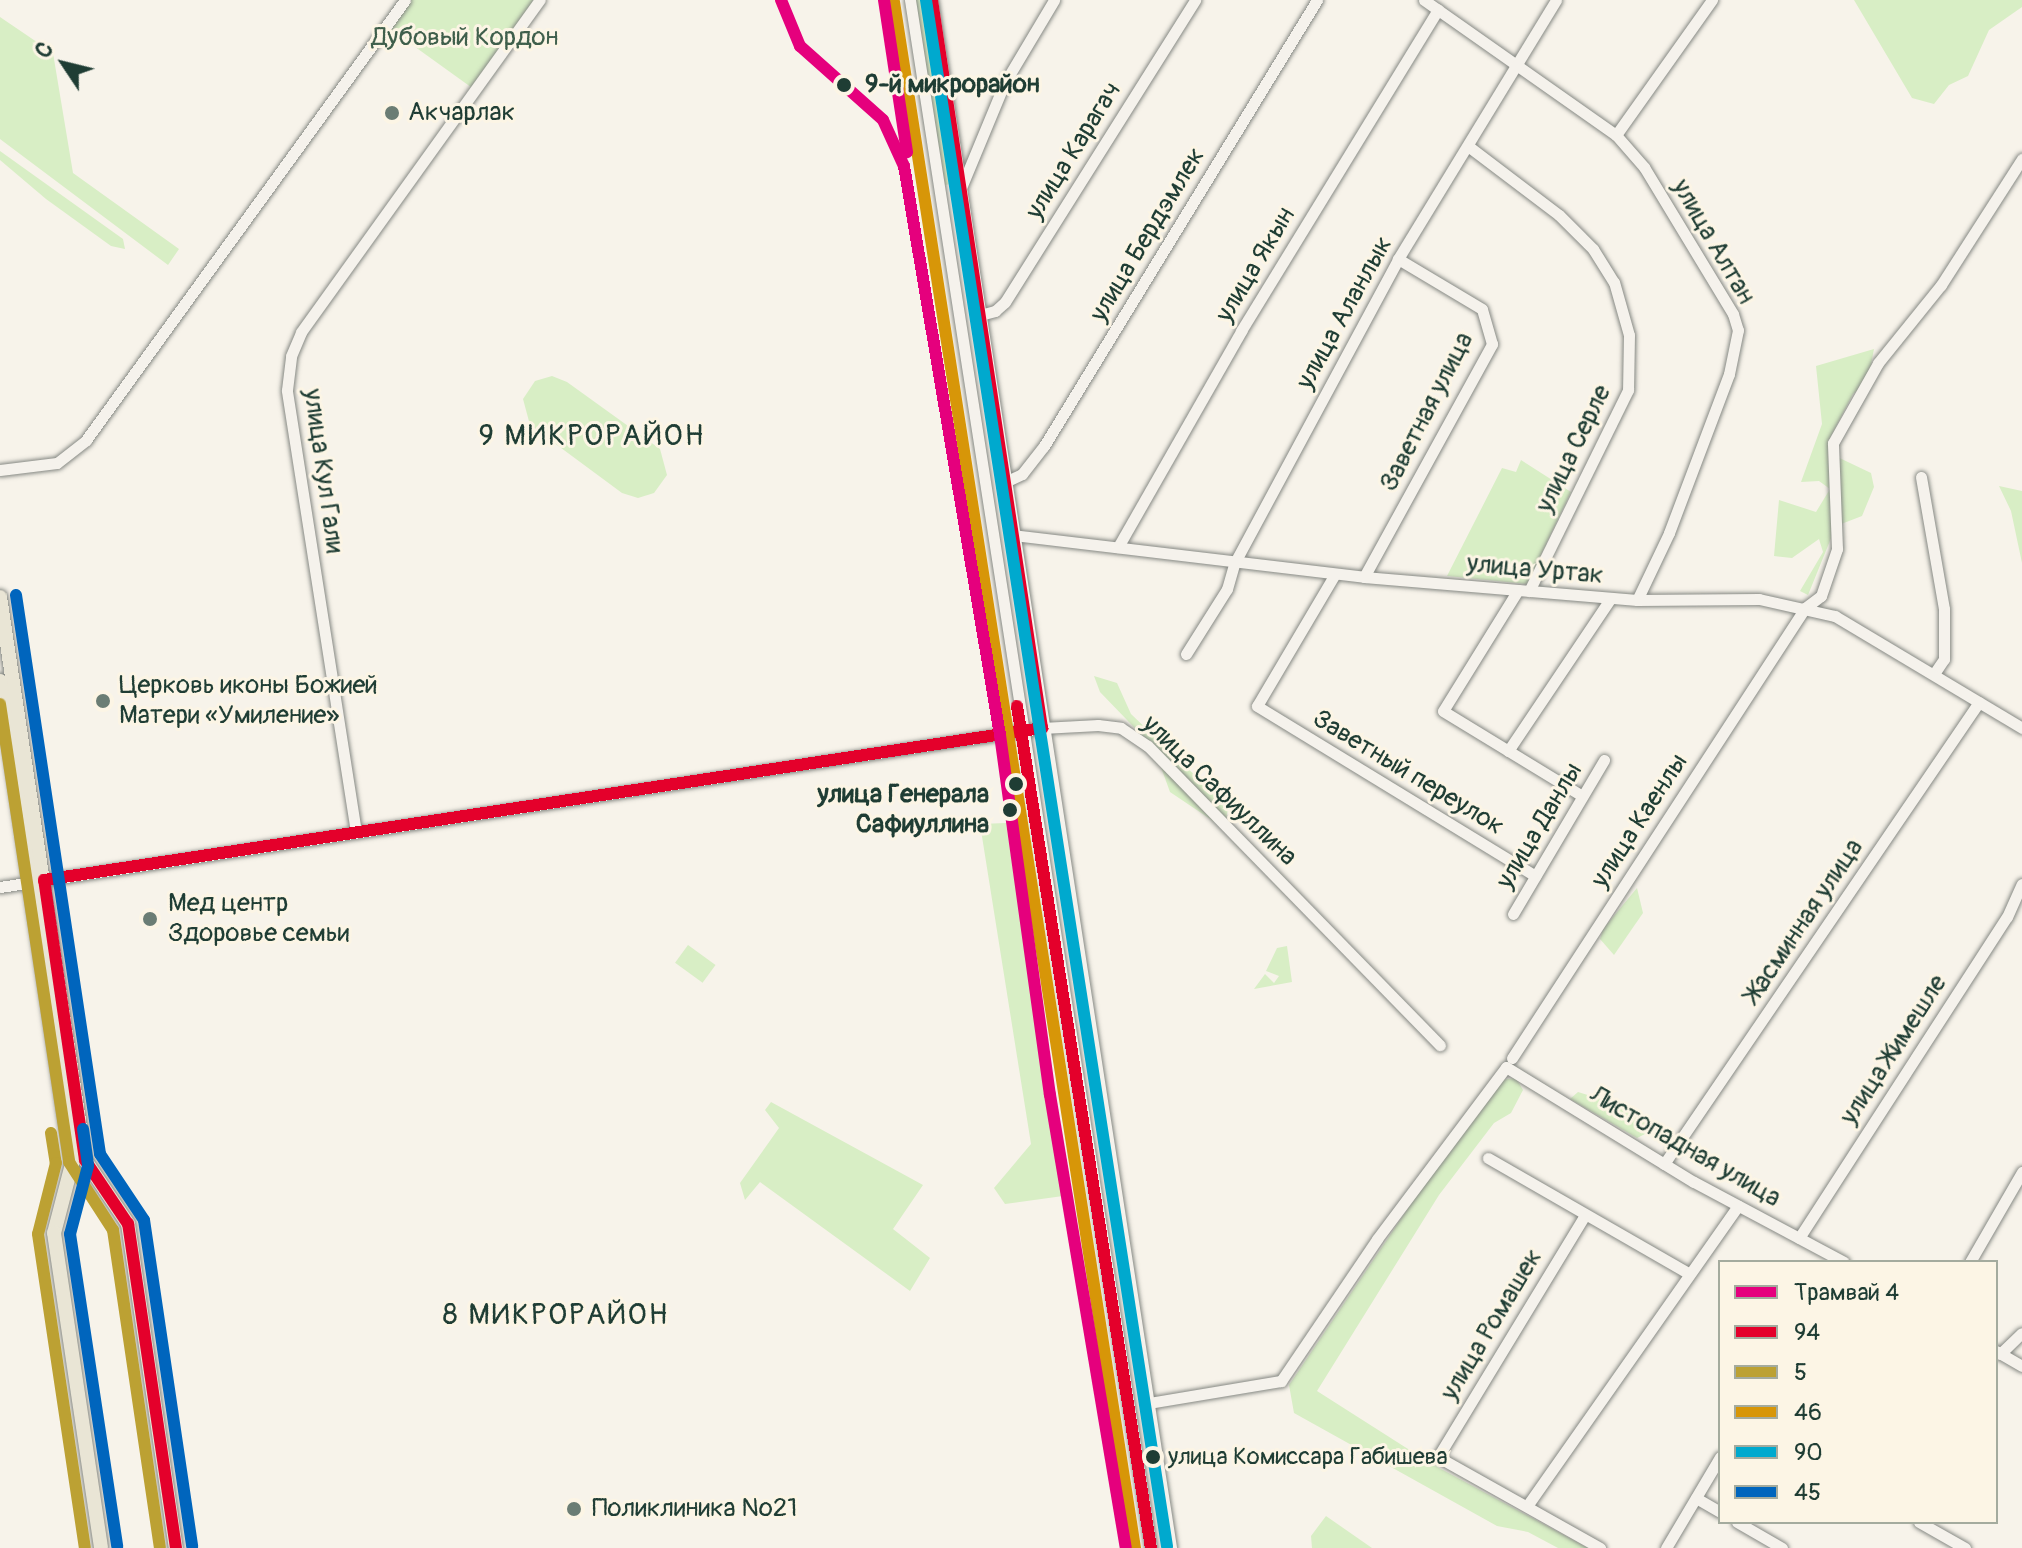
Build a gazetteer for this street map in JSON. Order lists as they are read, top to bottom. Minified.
{"streets":{"street":["улица Карагач","улица Бердэмлек","улица Алтан","улица Якын","улица Аланлык","Заветная улица","улица Серле","улица Кул Гали","улица Уртак","Заветный переулок","улица Сафиуллина","улица Каенлы","улица Данлы","Жасминная улица","улица Жимешле","Листопадная улица","улица Ромашек"]},"crossings":[["улица Алтан","улица Якын"],["улица Алтан","улица Аланлык"],["улица Алтан","улица Уртак"],["улица Якын","улица Уртак"],["улица Аланлык","Заветная улица"],["улица Аланлык","улица Серле"],["улица Аланлык","улица Уртак"],["Заветная улица","улица Уртак"],["улица Серле","улица Уртак"],["улица Кул Гали","улица Сафиуллина"],["улица Уртак","Заветный переулок"],["улица Уртак","улица Каенлы"],["улица Уртак","Жасминная улица"],["Заветный переулок","улица Данлы"],["улица Каенлы","Листопадная улица"],["Жасминная улица","Листопадная улица"],["улица Жимешле","Листопадная улица"]],"districts":["9 МИКРОРАЙОН","8 МИКРОРАЙОН"],"parks":["Дубовый Кордон"],"places":["9-й микрорайон","Акчарлак","Церковь иконы Божией Матери «Умиление»","улица Генерала Сафиуллина","Мед центр Здоровье семьи","улица Комиссара Габишева","Поликлиника №21"],"lines":["tram line 4","transit line 94","transit line 90","transit line 46","transit line 45","transit line 5"],"legend":["Трамвай 4","94","5","46","90","45"],"north":"top left"}
